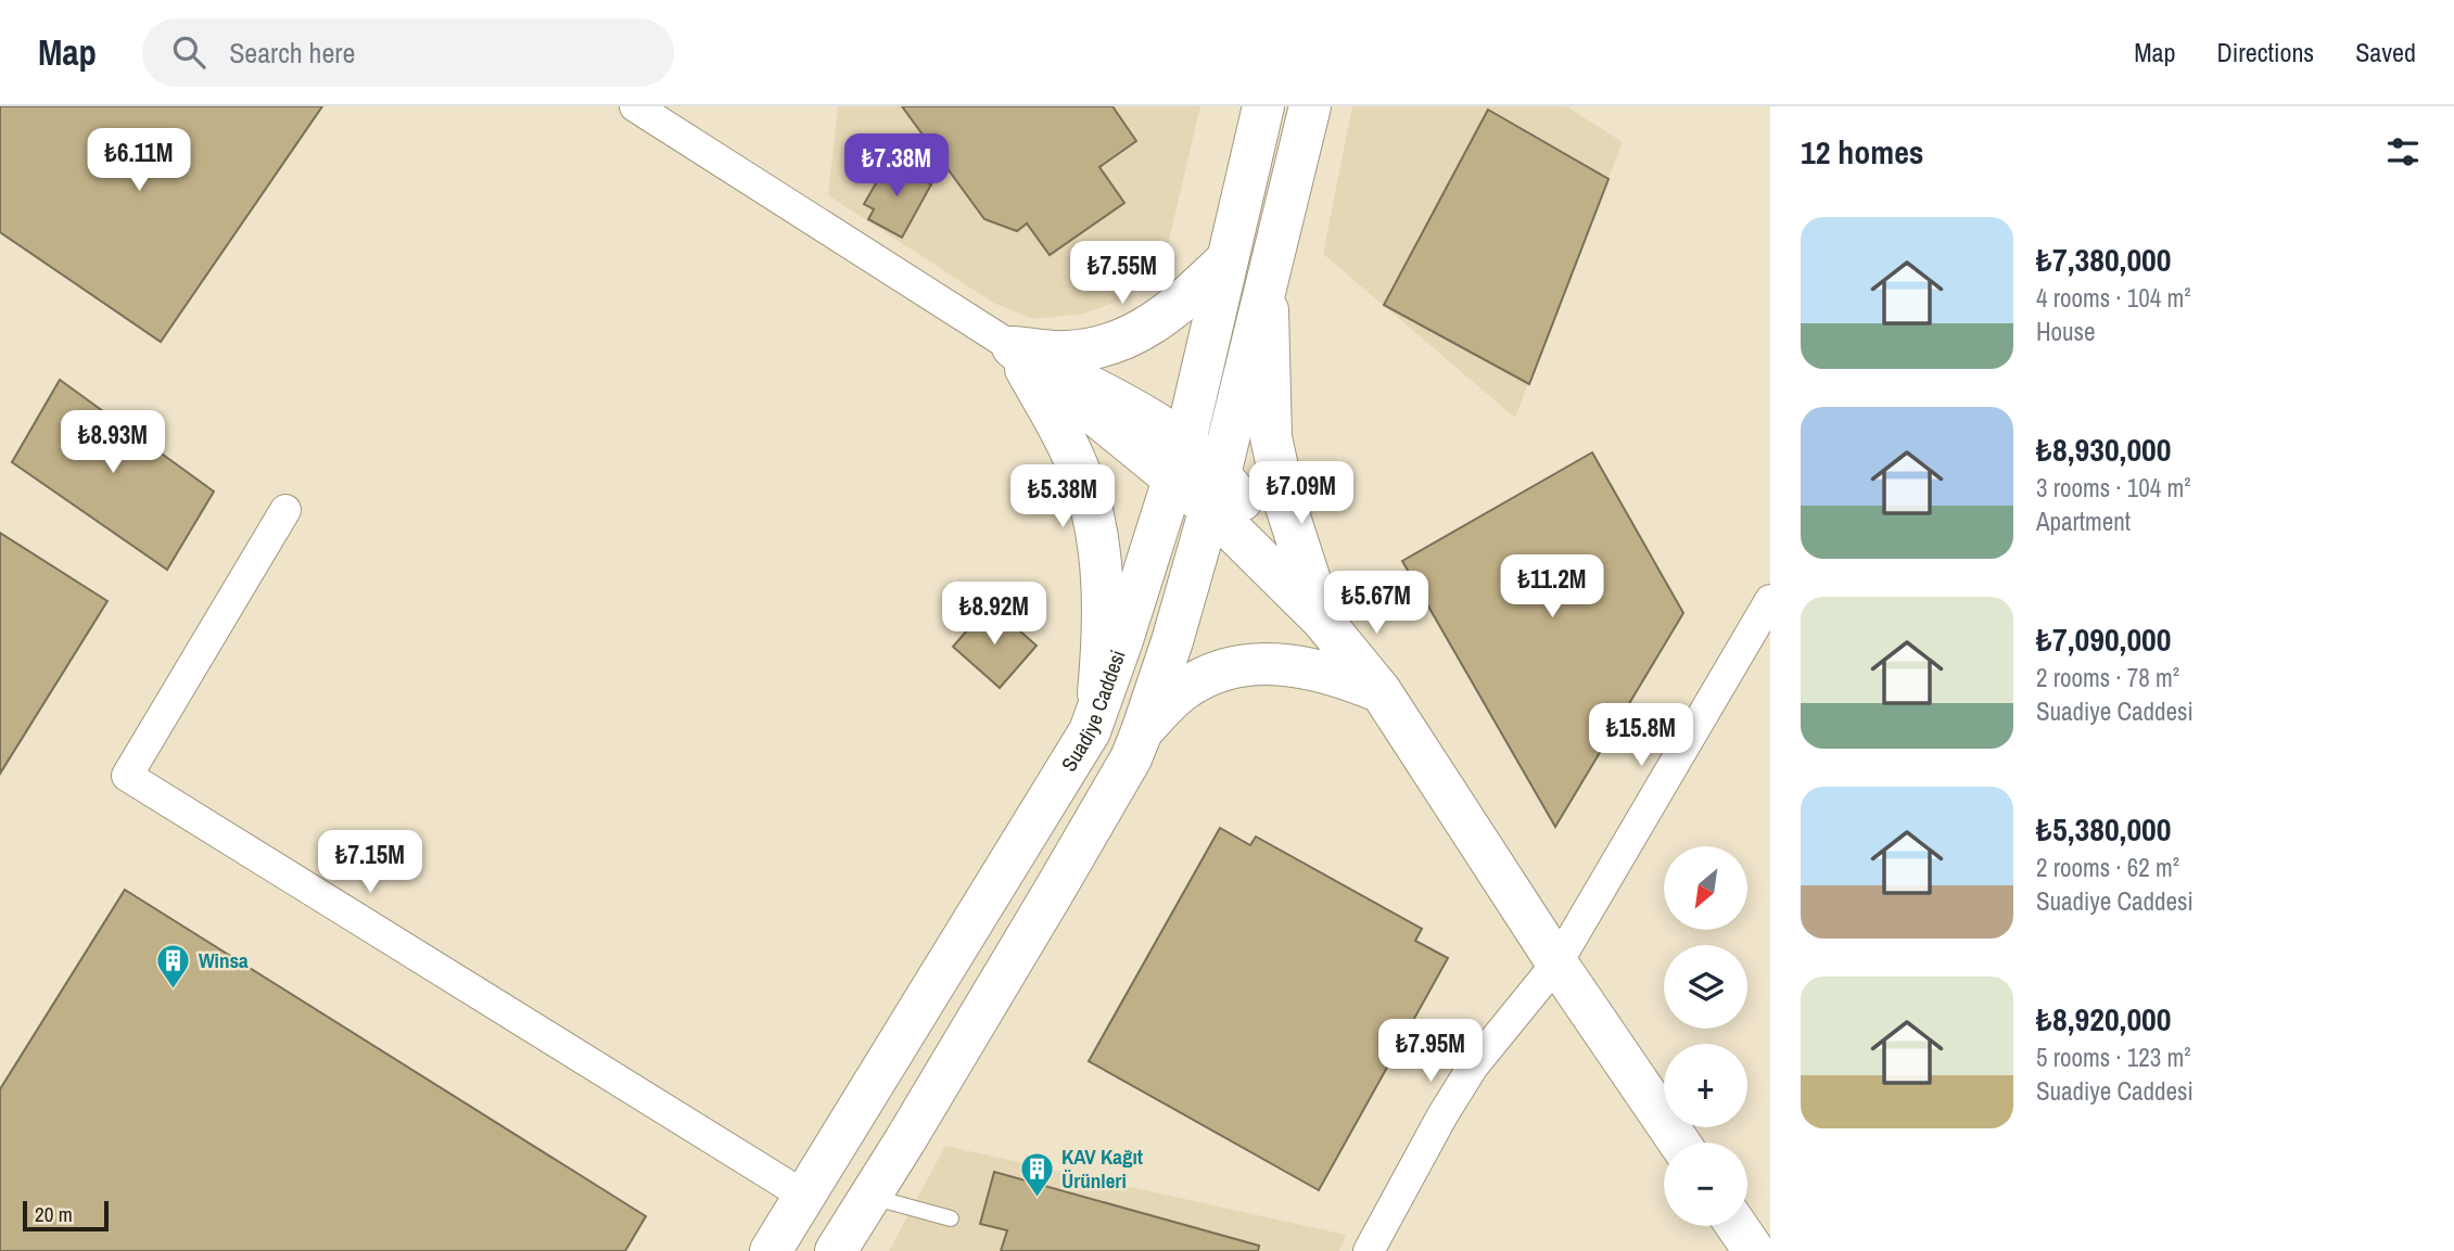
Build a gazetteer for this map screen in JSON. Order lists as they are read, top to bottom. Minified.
{"streets":{"main road":["Suadiye Caddesi"]},"places":{"building":["Winsa","KAV Kağıt Ürünleri"]},"scale_bar":"20 m","north":"bottom left","page":{"header":"Map","search":"Search here","nav":["Map","Directions","Saved"],"heading":"12 homes","price":["₺6.11M","₺7.38M","₺7.55M","₺8.93M","₺7.09M","₺5.38M","₺11.2M","₺5.67M","₺8.92M","₺15.8M","₺7.15M","₺7.95M"],"list":[{"name":"₺7,380,000","note":"4 rooms · 104 m² · House"},{"name":"₺8,930,000","note":"3 rooms · 104 m² · Apartment"},{"name":"₺7,090,000","note":"2 rooms · 78 m² · Suadiye Caddesi"},{"name":"₺5,380,000","note":"2 rooms · 62 m² · Suadiye Caddesi"},{"name":"₺8,920,000","note":"5 rooms · 123 m² · Suadiye Caddesi"}],"map_buttons":["+","−"],"scale":"20 m"}}
